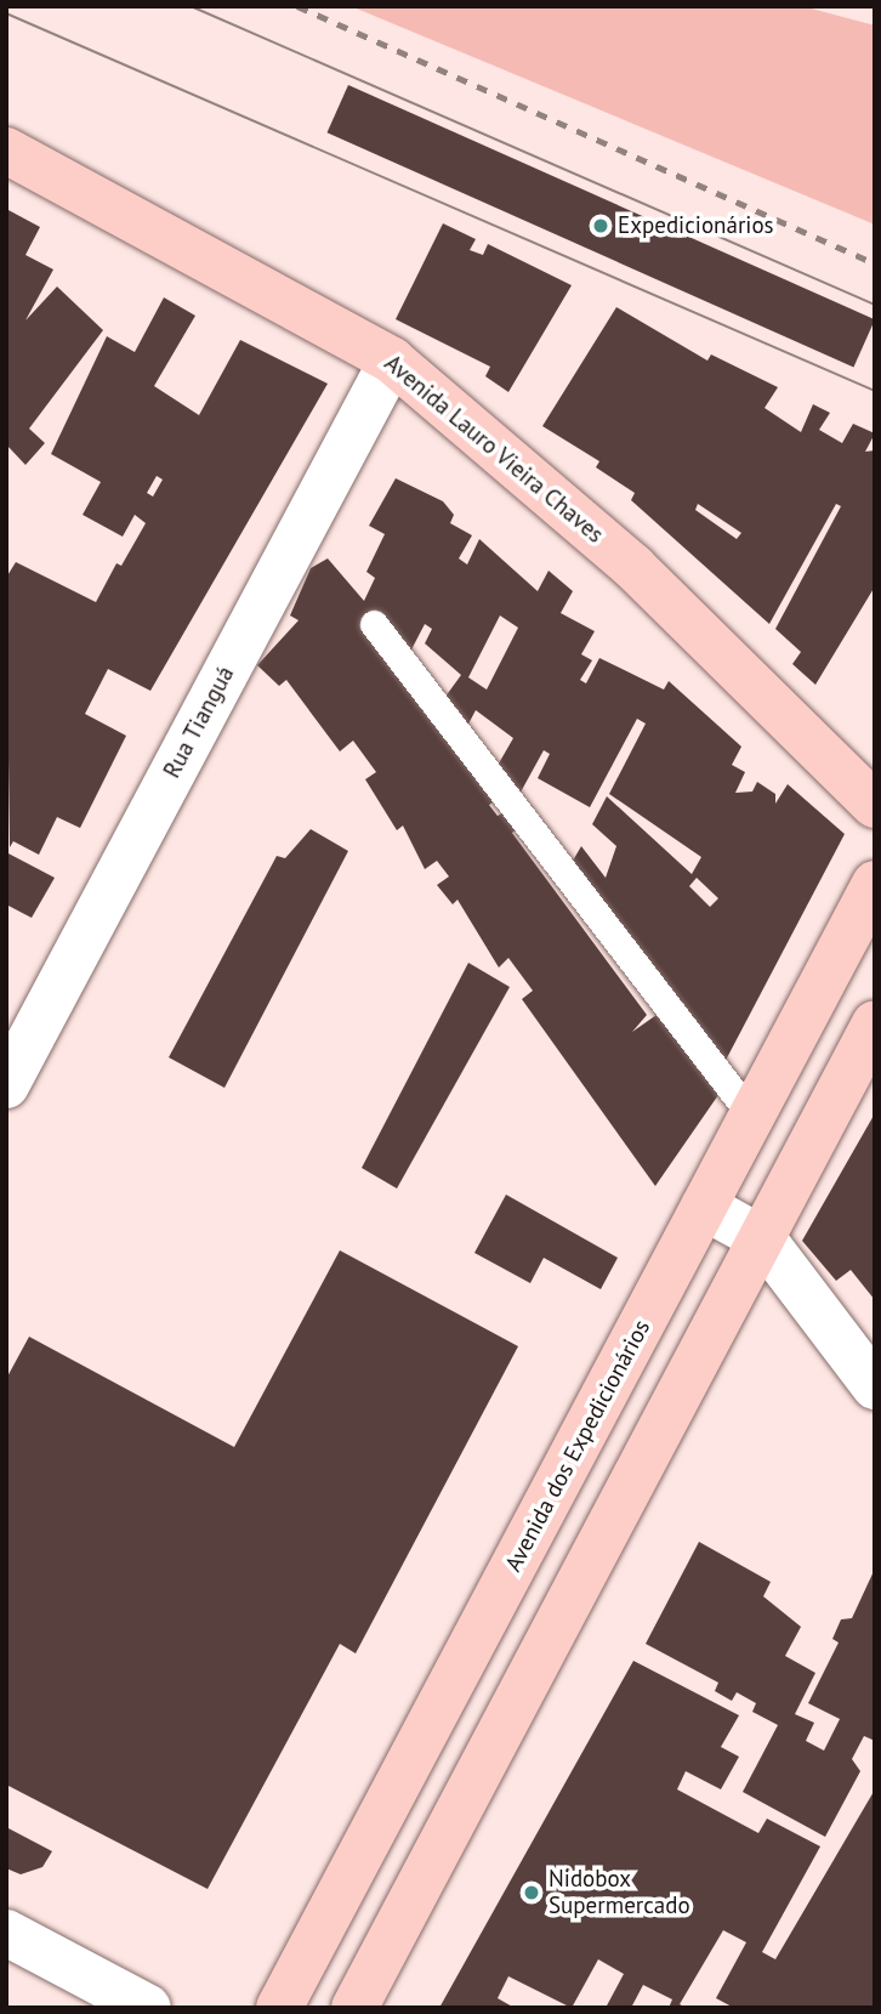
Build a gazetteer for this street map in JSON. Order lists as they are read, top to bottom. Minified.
{"streets":{"main road":["Avenida Lauro Vieira Chaves","Avenida dos Expedicionários"],"street":["Rua Tianguá"]},"crossings":[["Avenida Lauro Vieira Chaves","Rua Tianguá"]],"places":["Expedicionários","Nidobox Supermercado"]}
